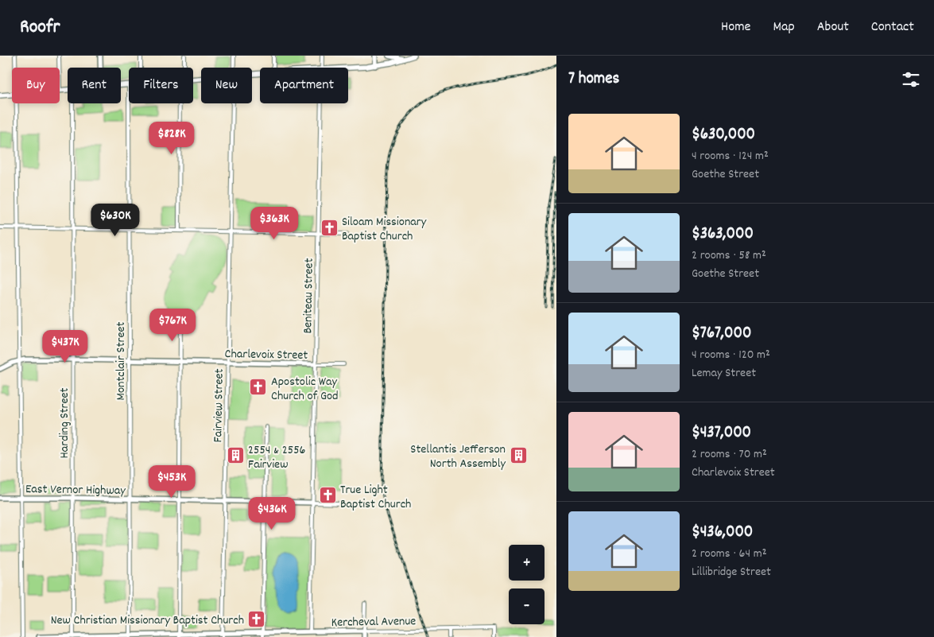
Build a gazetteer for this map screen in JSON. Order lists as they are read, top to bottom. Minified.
{"streets":{"street":["Beniteau Street","Charlevoix Street","Montclair Street","Fairview Street","Harding Street","East Vernor Highway","Kercheval Avenue"]},"crossings":[["Beniteau Street","Charlevoix Street"],["Beniteau Street","East Vernor Highway"],["Beniteau Street","Kercheval Avenue"],["Charlevoix Street","Montclair Street"],["Charlevoix Street","Fairview Street"],["Charlevoix Street","Harding Street"],["Montclair Street","East Vernor Highway"],["Montclair Street","Kercheval Avenue"],["Fairview Street","East Vernor Highway"],["Fairview Street","Kercheval Avenue"],["Harding Street","East Vernor Highway"],["Harding Street","Kercheval Avenue"]],"places":{"church":["Siloam Missionary Baptist Church","Apostolic Way Church of God","True Light Baptist Church","New Christian Missionary Baptist Church"],"building":["Stellantis Jefferson North Assembly","2554 & 2556 Fairview"]},"page":{"header":"Roofr","nav":["Home","Map","About","Contact"],"heading":"7 homes","chip":["Buy","Rent","Filters","New","Apartment"],"list":[{"name":"$630,000","note":"4 rooms · 124 m² · Goethe Street"},{"name":"$363,000","note":"2 rooms · 58 m² · Goethe Street"},{"name":"$767,000","note":"4 rooms · 120 m² · Lemay Street"},{"name":"$437,000","note":"2 rooms · 70 m² · Charlevoix Street"},{"name":"$436,000","note":"2 rooms · 64 m² · Lillibridge Street"}],"price":["$828K","$630K","$363K","$767K","$437K","$453K","$436K"],"map_buttons":["+","−"]}}
